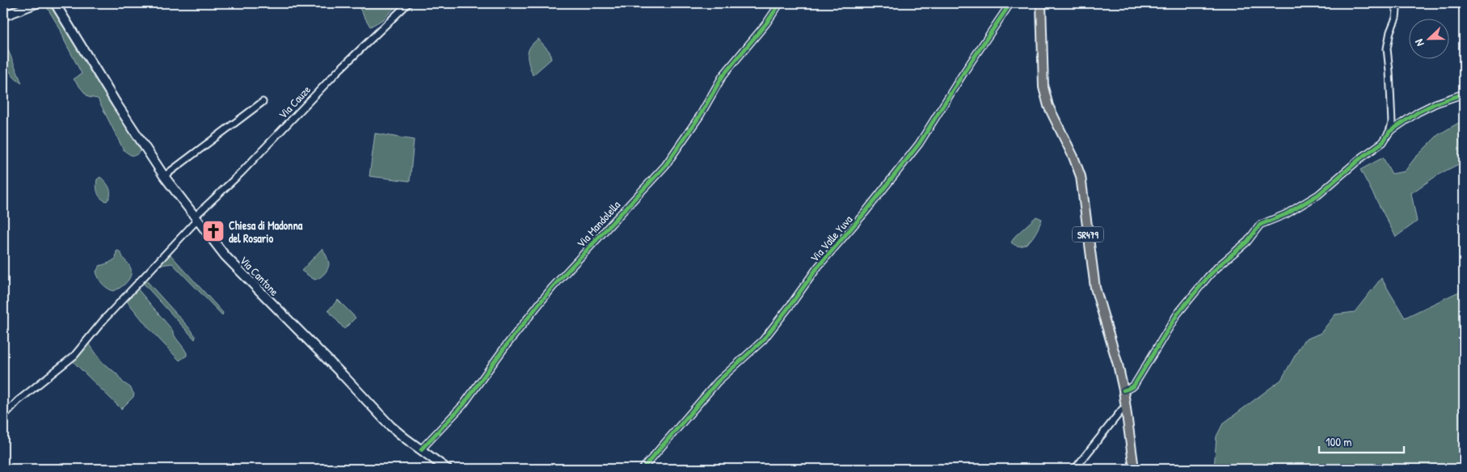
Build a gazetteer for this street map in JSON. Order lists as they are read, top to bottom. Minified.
{"streets":{"main road":["SR479","Via Cantone"],"street":["Via Cauze","Via Mandolella","Via Valle Yuva"]},"crossings":[["Via Cauze","Via Cantone"],["Via Mandolella","Via Cantone"]],"places":{"church":["Chiesa di Madonna del Rosario"]},"scale_bar":"100 m","north":"left"}
